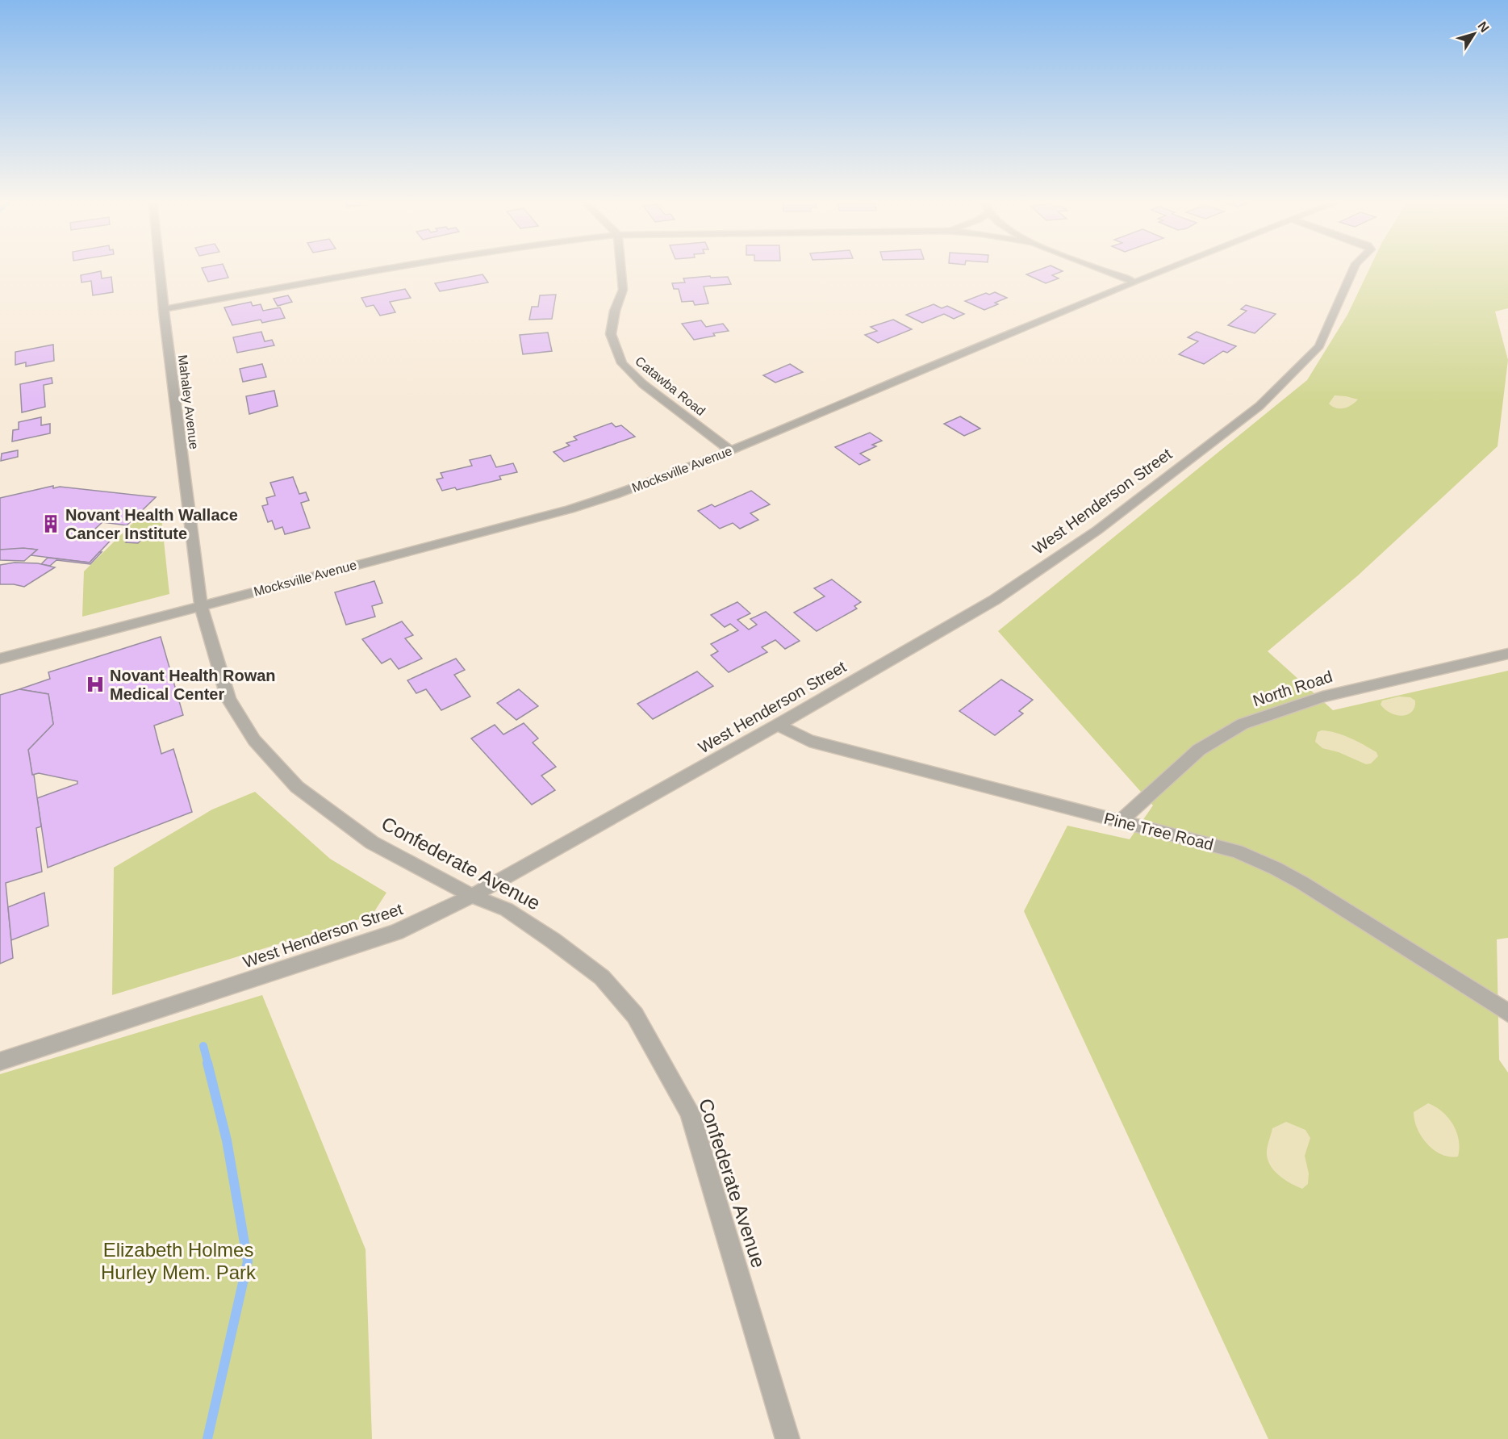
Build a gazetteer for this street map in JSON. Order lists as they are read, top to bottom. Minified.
{"streets":{"street":["Catawba Road","Mahaley Avenue","Mocksville Avenue","West Henderson Street","North Road","Pine Tree Road","Confederate Avenue"]},"crossings":[["Catawba Road","Mocksville Avenue"],["Mahaley Avenue","Mocksville Avenue"],["Mahaley Avenue","Confederate Avenue"],["Mocksville Avenue","Confederate Avenue"],["West Henderson Street","Pine Tree Road"],["West Henderson Street","Confederate Avenue"],["North Road","Pine Tree Road"]],"parks":["Elizabeth Holmes Hurley Mem. Park"],"places":{"building":["Novant Health Wallace Cancer Institute"],"hospital":["Novant Health Rowan Medical Center"]},"north":"top right"}
